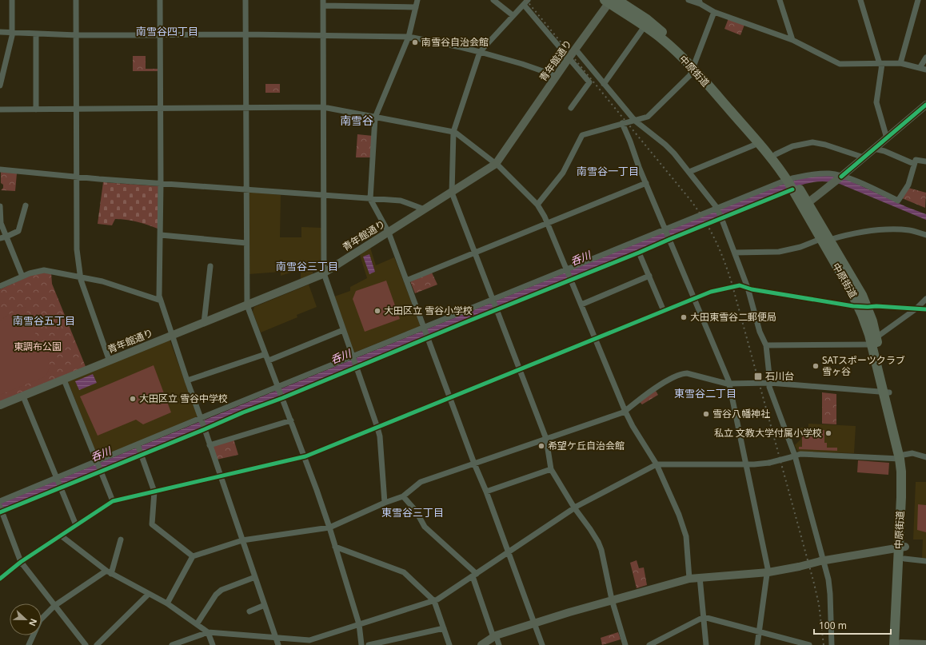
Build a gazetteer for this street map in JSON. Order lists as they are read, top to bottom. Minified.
{"streets":{"main road":["中原街道"],"street":["青年館通り"]},"crossings":[["青年館通り","中原街道"]],"districts":["南雪谷四丁目","南雪谷","南雪谷一丁目","南雪谷三丁目","南雪谷五丁目","東雪谷二丁目","東雪谷三丁目"],"water":["呑川"],"parks":["東調布公園"],"places":{"other":["南雪谷自治会館","大田区立 雪谷小学校","大田東雪谷二郵便局","SATスポーツクラブ 雪ヶ谷","大田区立 雪谷中学校","雪谷八幡神社","私立 文教大学付属小学校","希望ケ丘自治会館"],"transit":["石川台"]},"scale_bar":"100 m","north":"right"}
